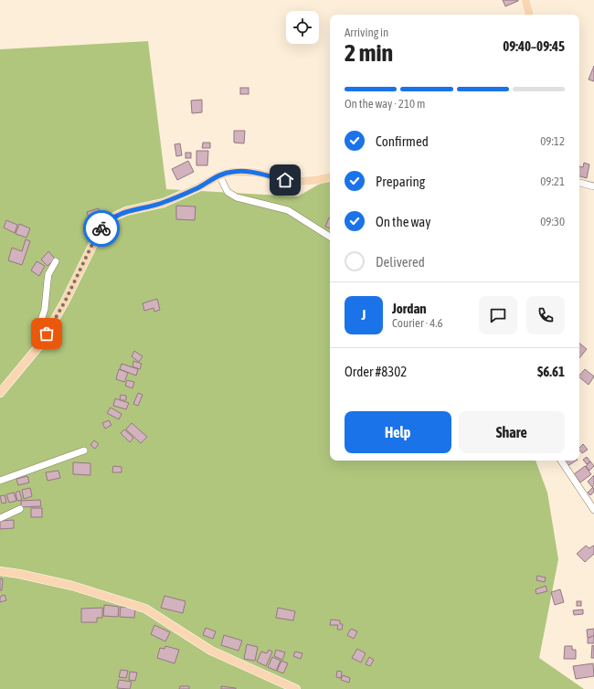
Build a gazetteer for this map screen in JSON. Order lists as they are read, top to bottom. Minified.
{"page":{"heading":["2 min","Arriving in","09:40–09:45"],"panel":["Jordan","Courier · 4.6","Order #8302","$6.61"],"bar":"On the way · 210 m","list":[["Confirmed","09:12"],["Preparing","09:21"],["On the way","09:30"],"Delivered"],"round":"J","buttons":["Help","Share"]}}
